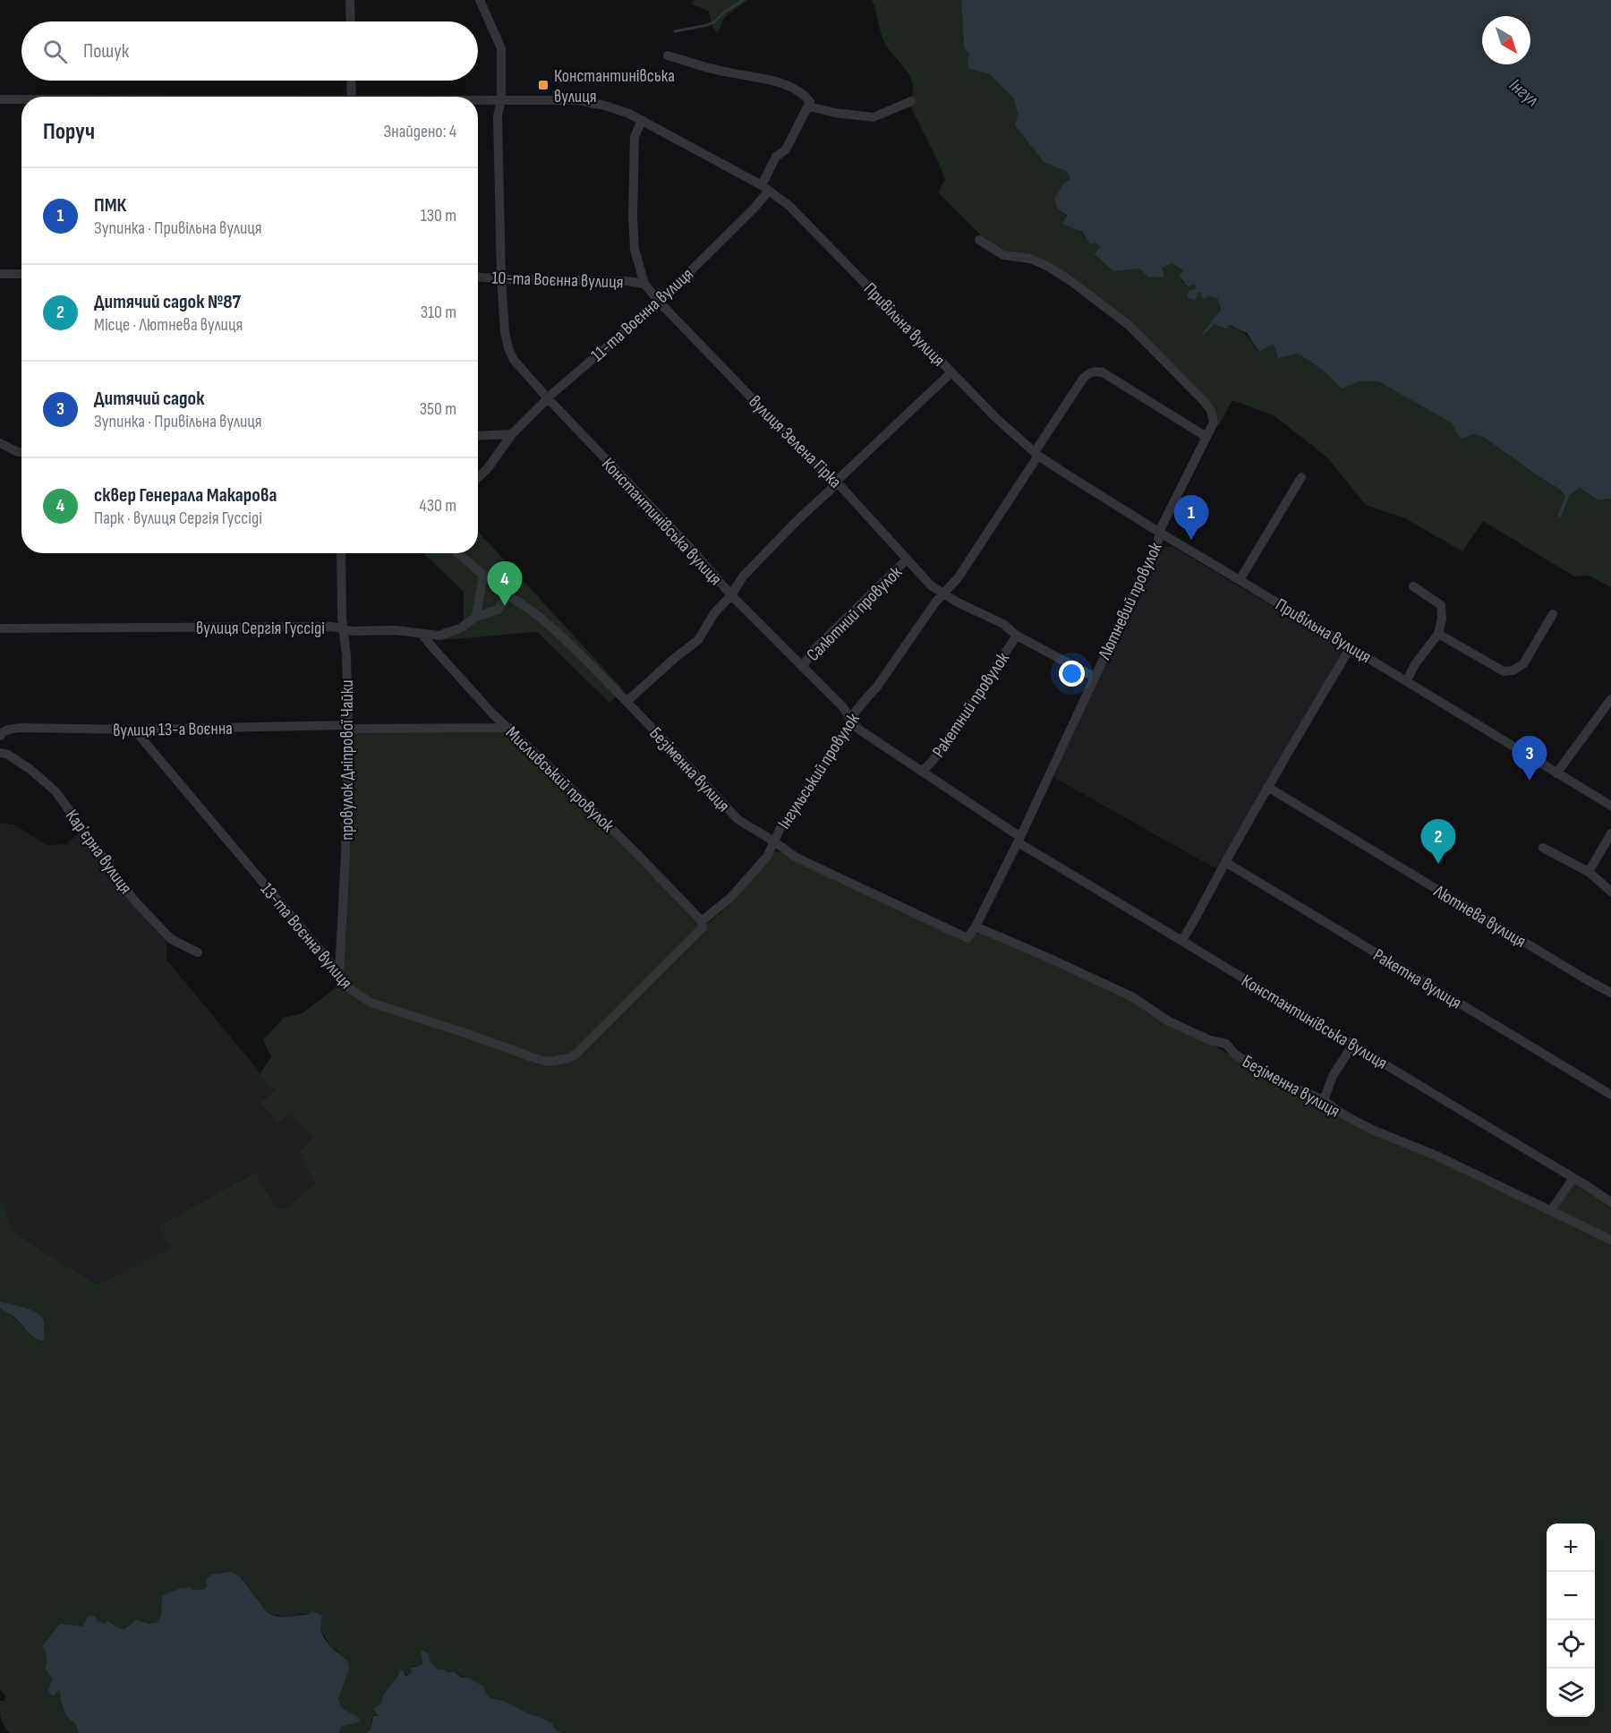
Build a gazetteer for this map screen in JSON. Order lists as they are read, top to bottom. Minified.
{"streets":{"street":["10-та Воєнна вулиця","11-та Воєнна вулиця","Привільна вулиця","вулиця Зелена Гірка","Константинівська вулиця","Лютневий провулок","Салютний провулок","вулиця Сергія Гуссіді","Ракетний провулок","вулиця 13-а Воєнна","провулок Дніпрової Чайки","Безіменна вулиця","Інгульський провулок","Мисливський провулок","Карʼєрна вулиця","Лютнева вулиця","13-та Воєнна вулиця","Ракетна вулиця"]},"crossings":[["10-та Воєнна вулиця","вулиця Зелена Гірка"],["10-та Воєнна вулиця","Константинівська вулиця"],["11-та Воєнна вулиця","Привільна вулиця"],["11-та Воєнна вулиця","вулиця Зелена Гірка"],["11-та Воєнна вулиця","Константинівська вулиця"],["Привільна вулиця","вулиця Зелена Гірка"],["Привільна вулиця","Константинівська вулиця"],["Привільна вулиця","Лютневий провулок"],["Привільна вулиця","Інгульський провулок"],["вулиця Зелена Гірка","Лютневий провулок"],["вулиця Зелена Гірка","Салютний провулок"],["вулиця Зелена Гірка","Ракетний провулок"],["вулиця Зелена Гірка","Інгульський провулок"],["Константинівська вулиця","Лютневий провулок"],["Константинівська вулиця","Салютний провулок"],["Константинівська вулиця","Ракетний провулок"],["Константинівська вулиця","Інгульський провулок"],["Лютневий провулок","Безіменна вулиця"],["Лютневий провулок","Інгульський провулок"],["вулиця Сергія Гуссіді","провулок Дніпрової Чайки"],["вулиця Сергія Гуссіді","Безіменна вулиця"],["вулиця Сергія Гуссіді","Мисливський провулок"],["вулиця 13-а Воєнна","провулок Дніпрової Чайки"],["вулиця 13-а Воєнна","Мисливський провулок"],["вулиця 13-а Воєнна","13-та Воєнна вулиця"],["провулок Дніпрової Чайки","13-та Воєнна вулиця"],["Безіменна вулиця","Інгульський провулок"],["Інгульський провулок","Мисливський провулок"],["Інгульський провулок","13-та Воєнна вулиця"]],"water":["Інгул"],"places":{"transit":["Константинівська вулиця"]},"north":"bottom right","page":{"search":"Пошук","heading":["Поруч","Знайдено: 4"],"list":[{"mark":"1","name":"ПМК","note":"Зупинка · Привільна вулиця","value":"130 m"},{"mark":"2","name":"Дитячий садок №87","note":"Місце · Лютнева вулиця","value":"310 m"},{"mark":"3","name":"Дитячий садок","note":"Зупинка · Привільна вулиця","value":"350 m"},{"mark":"4","name":"сквер Генерала Макарова","note":"Парк · вулиця Сергія Гуссіді","value":"430 m"}],"pins":["1","4","3","2"],"map_buttons":["+","−"]}}
